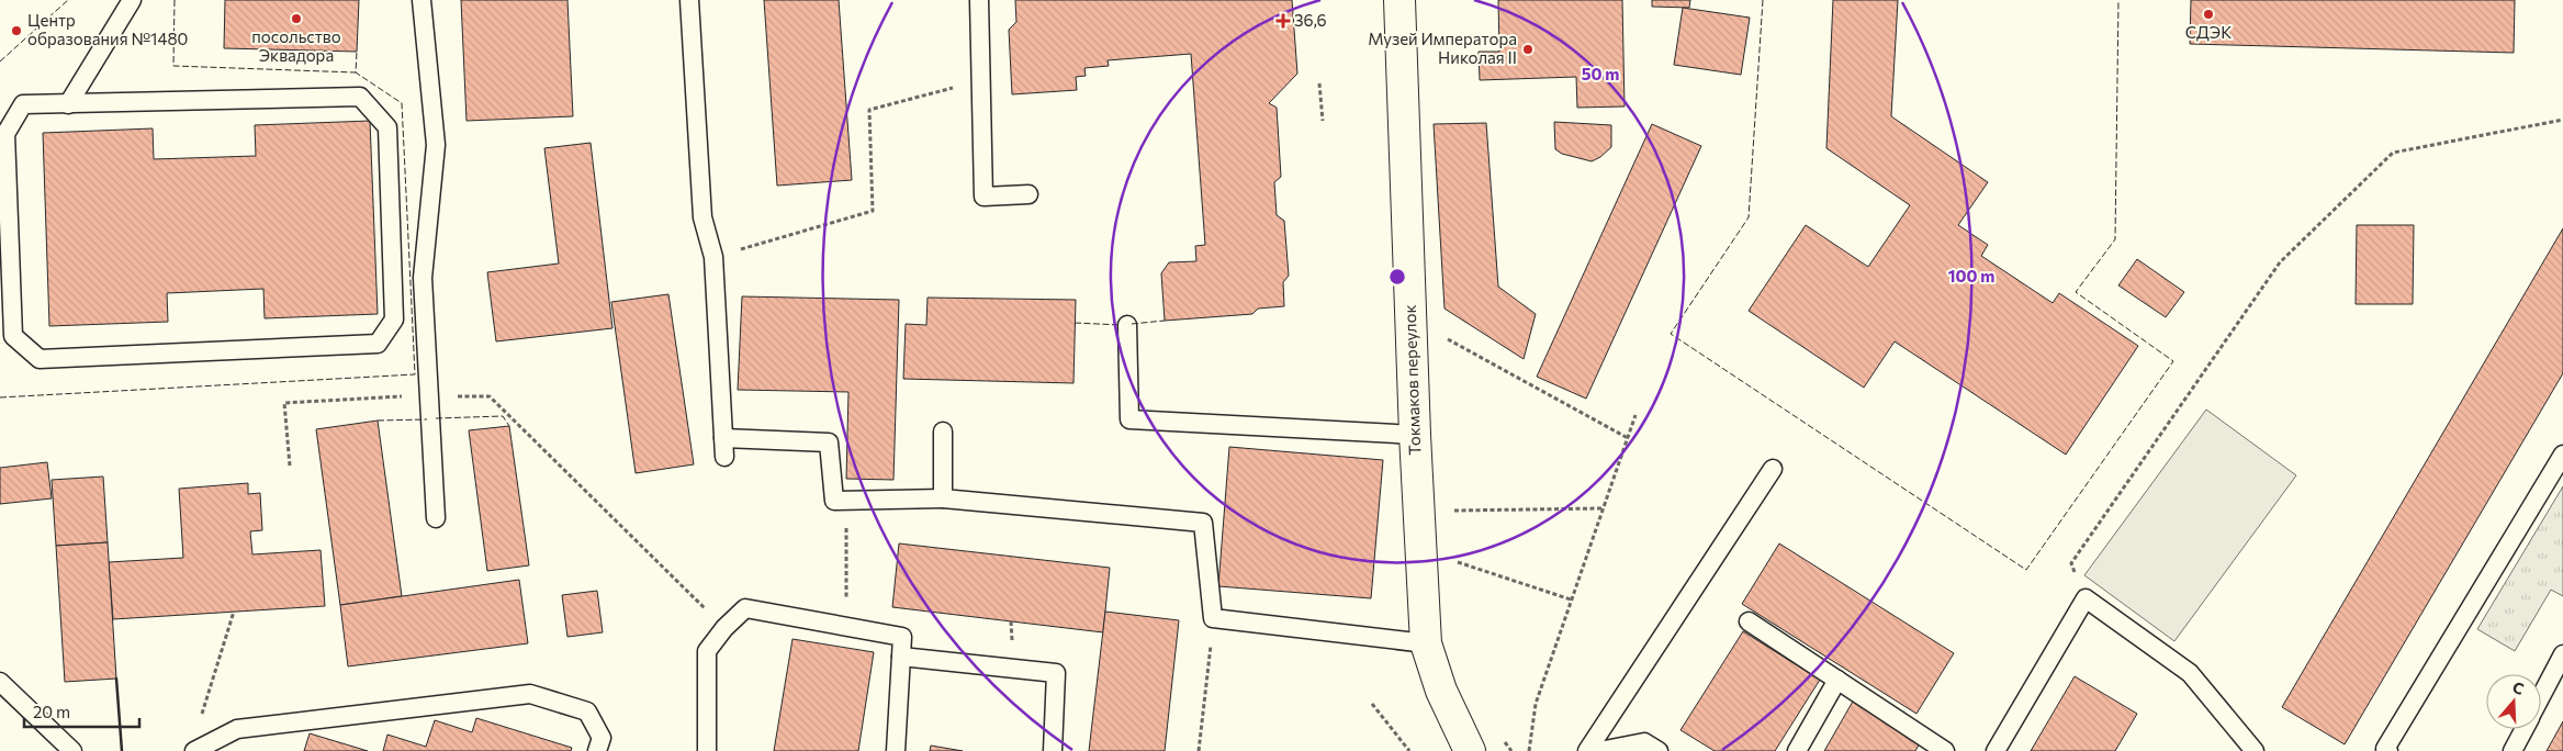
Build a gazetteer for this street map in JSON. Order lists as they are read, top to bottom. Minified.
{"streets":{"street":["Токмаков переулок"]},"places":{"other":["СДЭК","посольство Эквадора","Центр образования №1480","Музей Императора Николая II"],"health":["36,6"]},"scale_bar":"20 m","north":"top","rings":["50 m","100 m"]}
